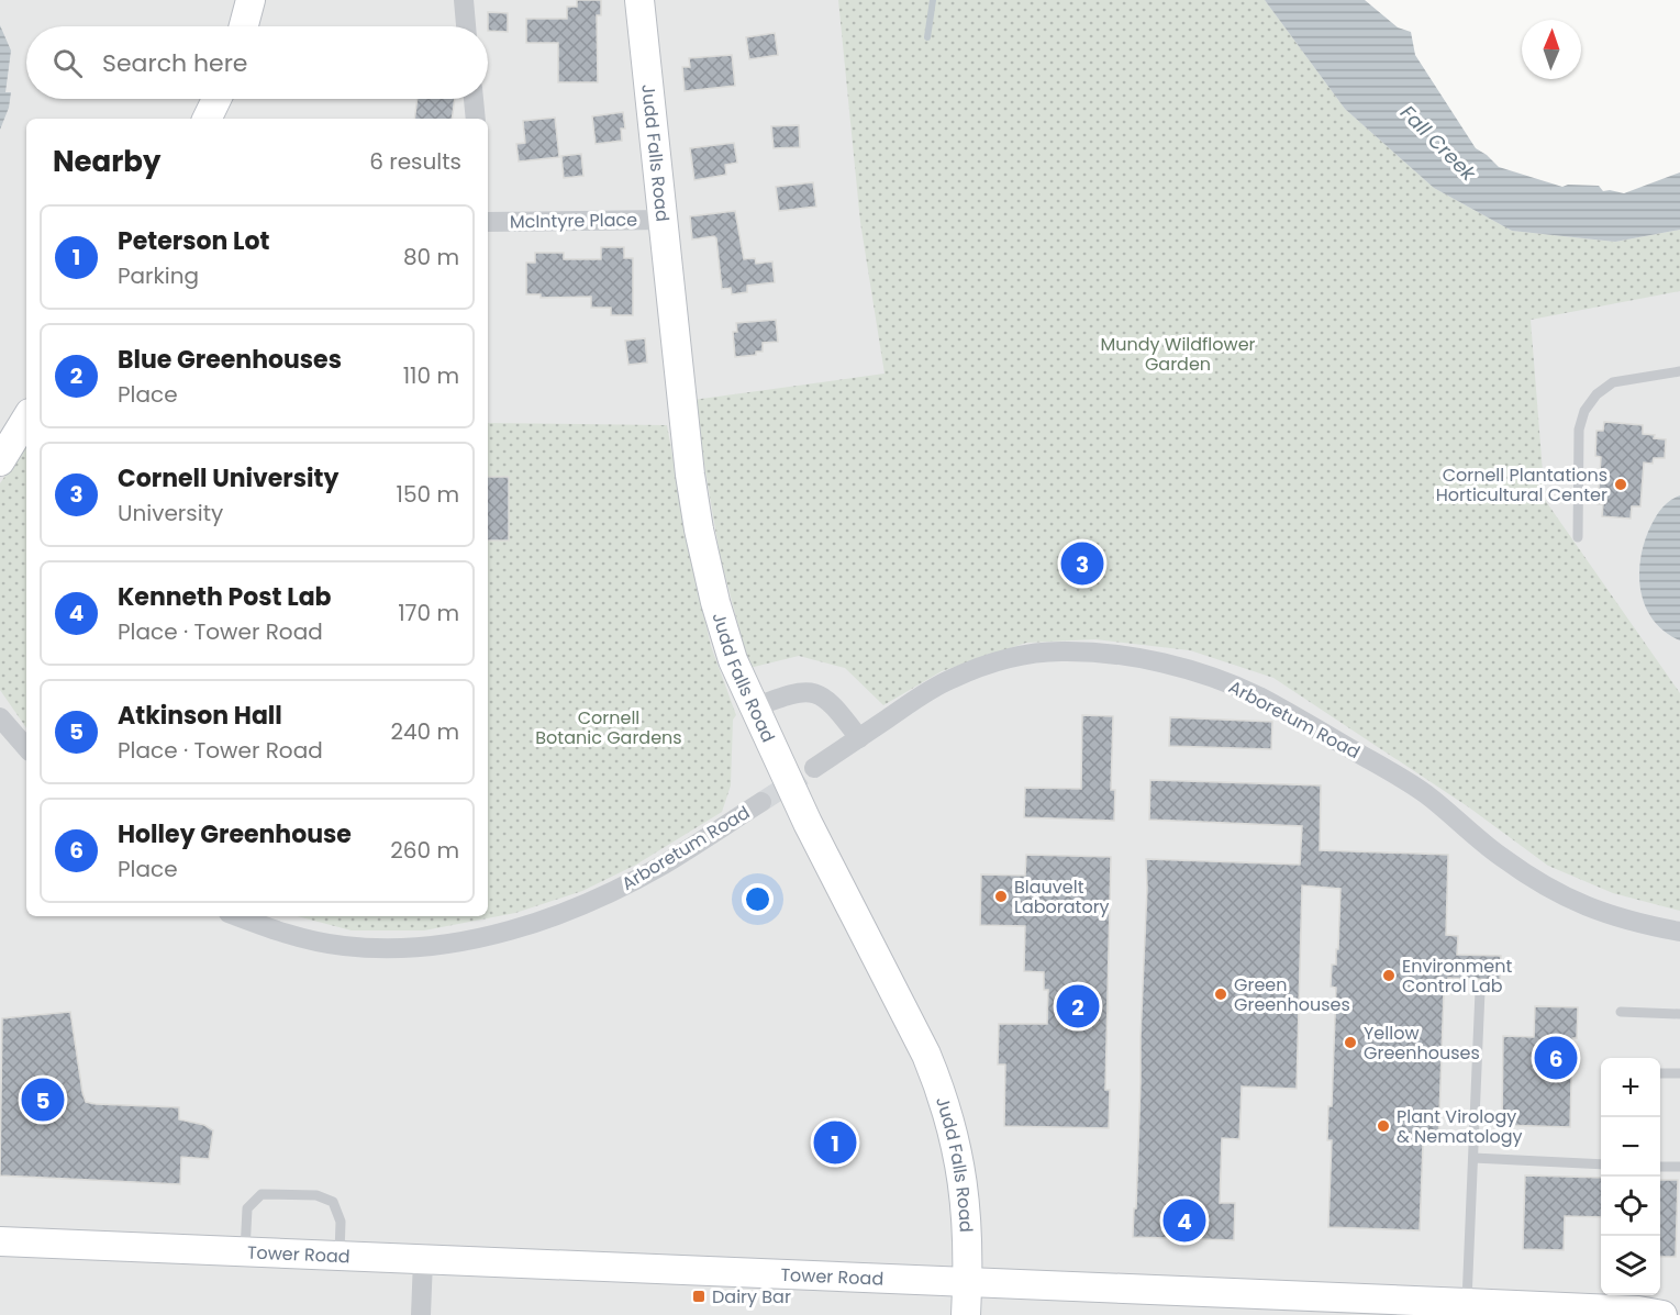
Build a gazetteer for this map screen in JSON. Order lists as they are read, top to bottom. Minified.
{"streets":{"street":["Judd Falls Road","McIntyre Place","Arboretum Road","Tower Road"]},"crossings":[["Judd Falls Road","McIntyre Place"],["Judd Falls Road","Tower Road"]],"water":["Fall Creek"],"parks":["Mundy Wildflower Garden","Cornell Botanic Gardens"],"places":{"other":["Cornell Plantations Horticultural Center","Blauvelt Laboratory","Environment Control Lab","Green Greenhouses","Yellow Greenhouses","Plant Virology & Nematology"],"transit":["Dairy Bar"]},"north":"top","page":{"search":"Search here","heading":["Nearby","6 results"],"list":[{"mark":"1","name":"Peterson Lot","note":"Parking","value":"80 m"},{"mark":"2","name":"Blue Greenhouses","note":"Place","value":"110 m"},{"mark":"3","name":"Cornell University","note":"University","value":"150 m"},{"mark":"4","name":"Kenneth Post Lab","note":"Place · Tower Road","value":"170 m"},{"mark":"5","name":"Atkinson Hall","note":"Place · Tower Road","value":"240 m"},{"mark":"6","name":"Holley Greenhouse","note":"Place","value":"260 m"}],"pins":["3","2","6","5","1","4"],"map_buttons":["+","−"]}}
